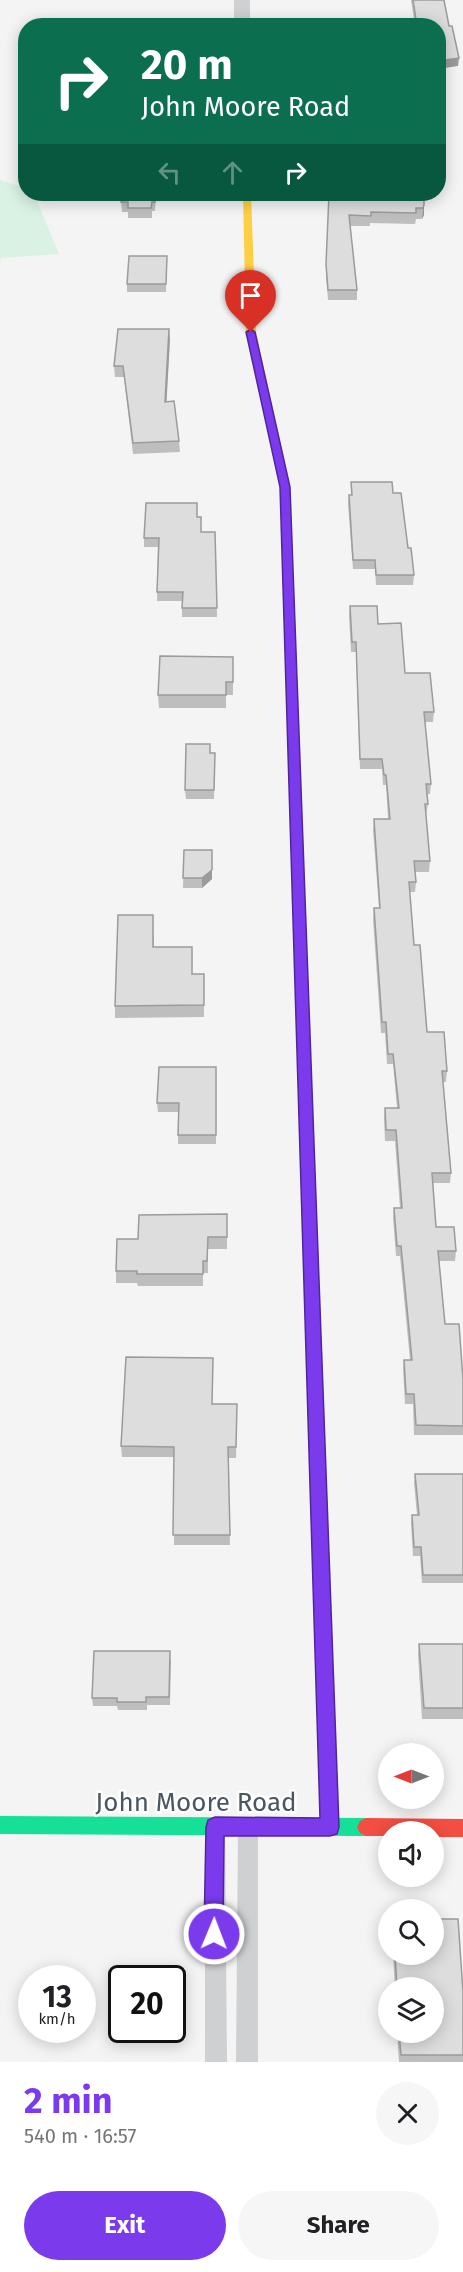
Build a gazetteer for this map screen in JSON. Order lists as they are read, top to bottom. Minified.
{"streets":{"street":["John Moore Road"]},"north":"left","page":{"turn":["20 m","John Moore Road"],"speed":"13 km/h","limit":"20","heading":["2 min","540 m · 16:57"],"buttons":["Exit","Share"]}}
